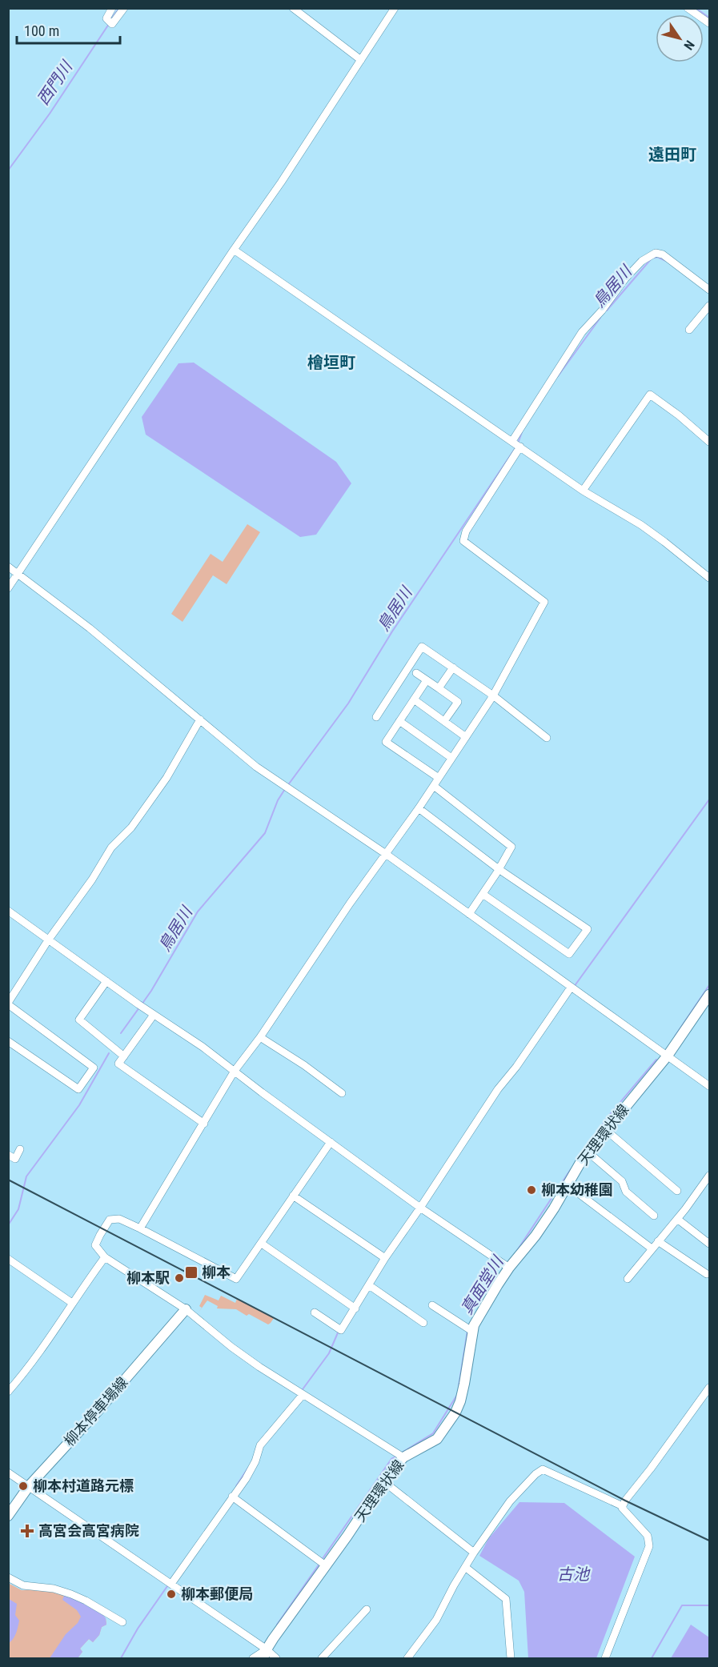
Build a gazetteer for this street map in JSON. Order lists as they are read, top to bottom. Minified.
{"streets":{"main road":["天理環状線","柳本停車場線"]},"districts":["遠田町","檜垣町"],"water":["西門川","鳥居川","真面堂川","古池"],"places":{"other":["柳本幼稚園","柳本駅","柳本村道路元標","柳本郵便局"],"transit":["柳本"],"health":["高宮会高宮病院"]},"scale_bar":"100 m","north":"bottom right"}
